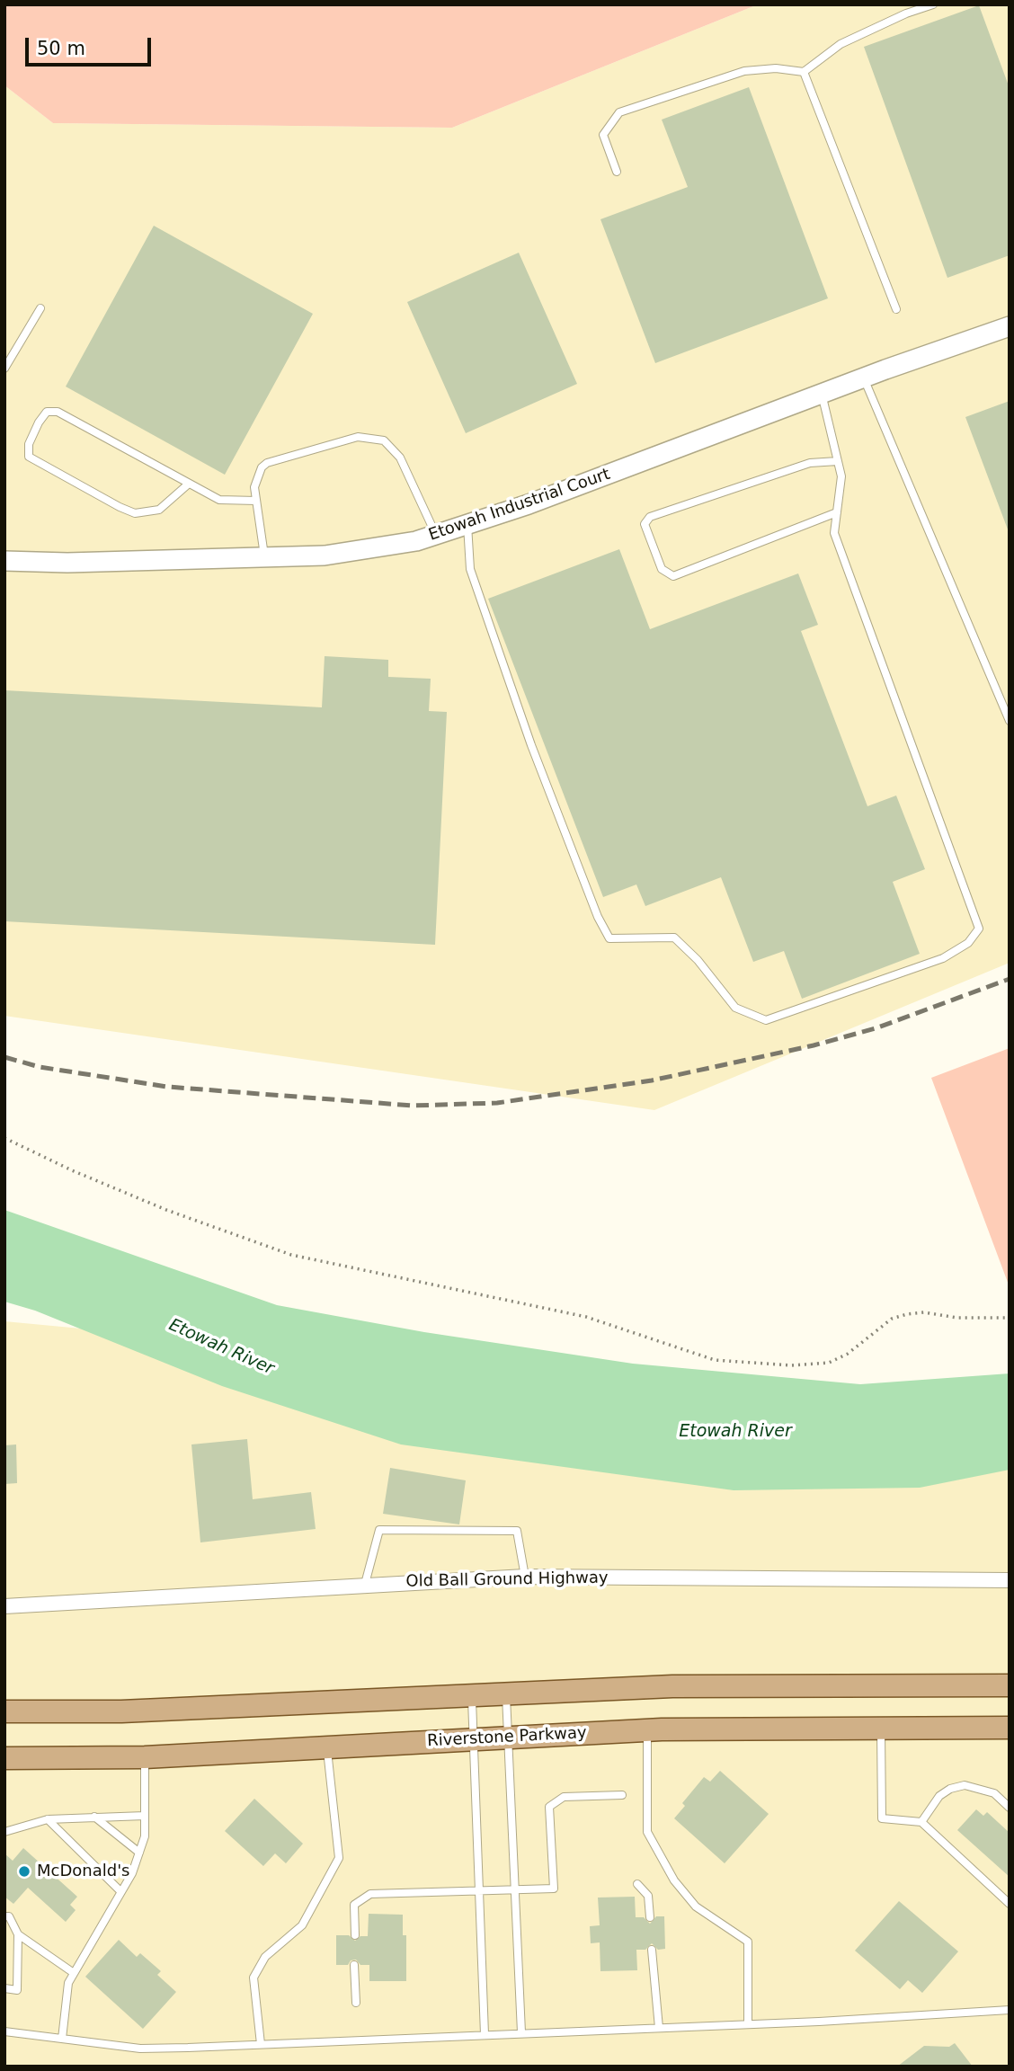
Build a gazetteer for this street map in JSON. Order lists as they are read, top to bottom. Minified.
{"streets":{"main road":["Riverstone Parkway"],"street":["Etowah Industrial Court","Old Ball Ground Highway"]},"water":["Etowah River"],"places":["McDonald's"],"scale_bar":"50 m"}
